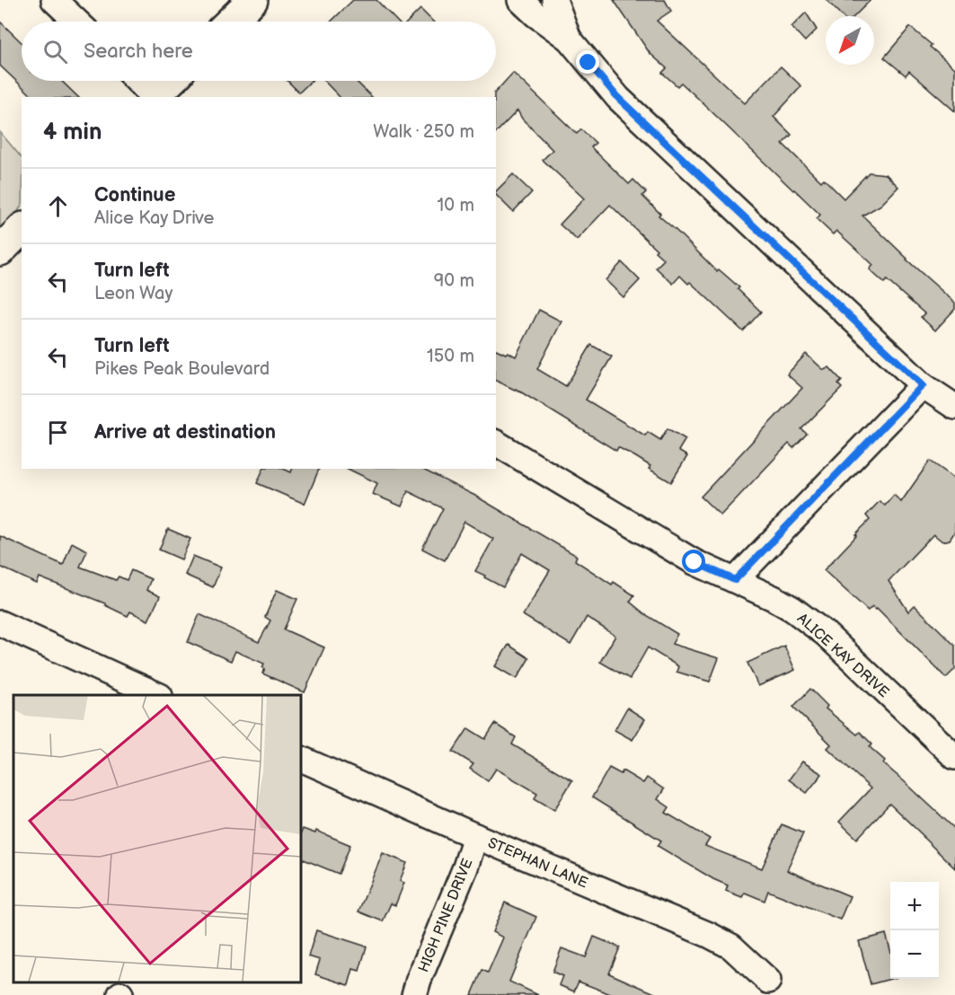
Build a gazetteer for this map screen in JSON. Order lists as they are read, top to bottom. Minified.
{"streets":{"street":["ALICE KAY DRIVE","STEPHAN LANE","HIGH PINE DRIVE"]},"crossings":[["STEPHAN LANE","HIGH PINE DRIVE"]],"north":"bottom left","page":{"search":"Search here","heading":["4 min","Walk · 250 m"],"list":[["Continue","Alice Kay Drive","10 m"],["Turn left","Leon Way","90 m"],["Turn left","Pikes Peak Boulevard","150 m"],"Arrive at destination"],"map_buttons":["+","−"]}}
